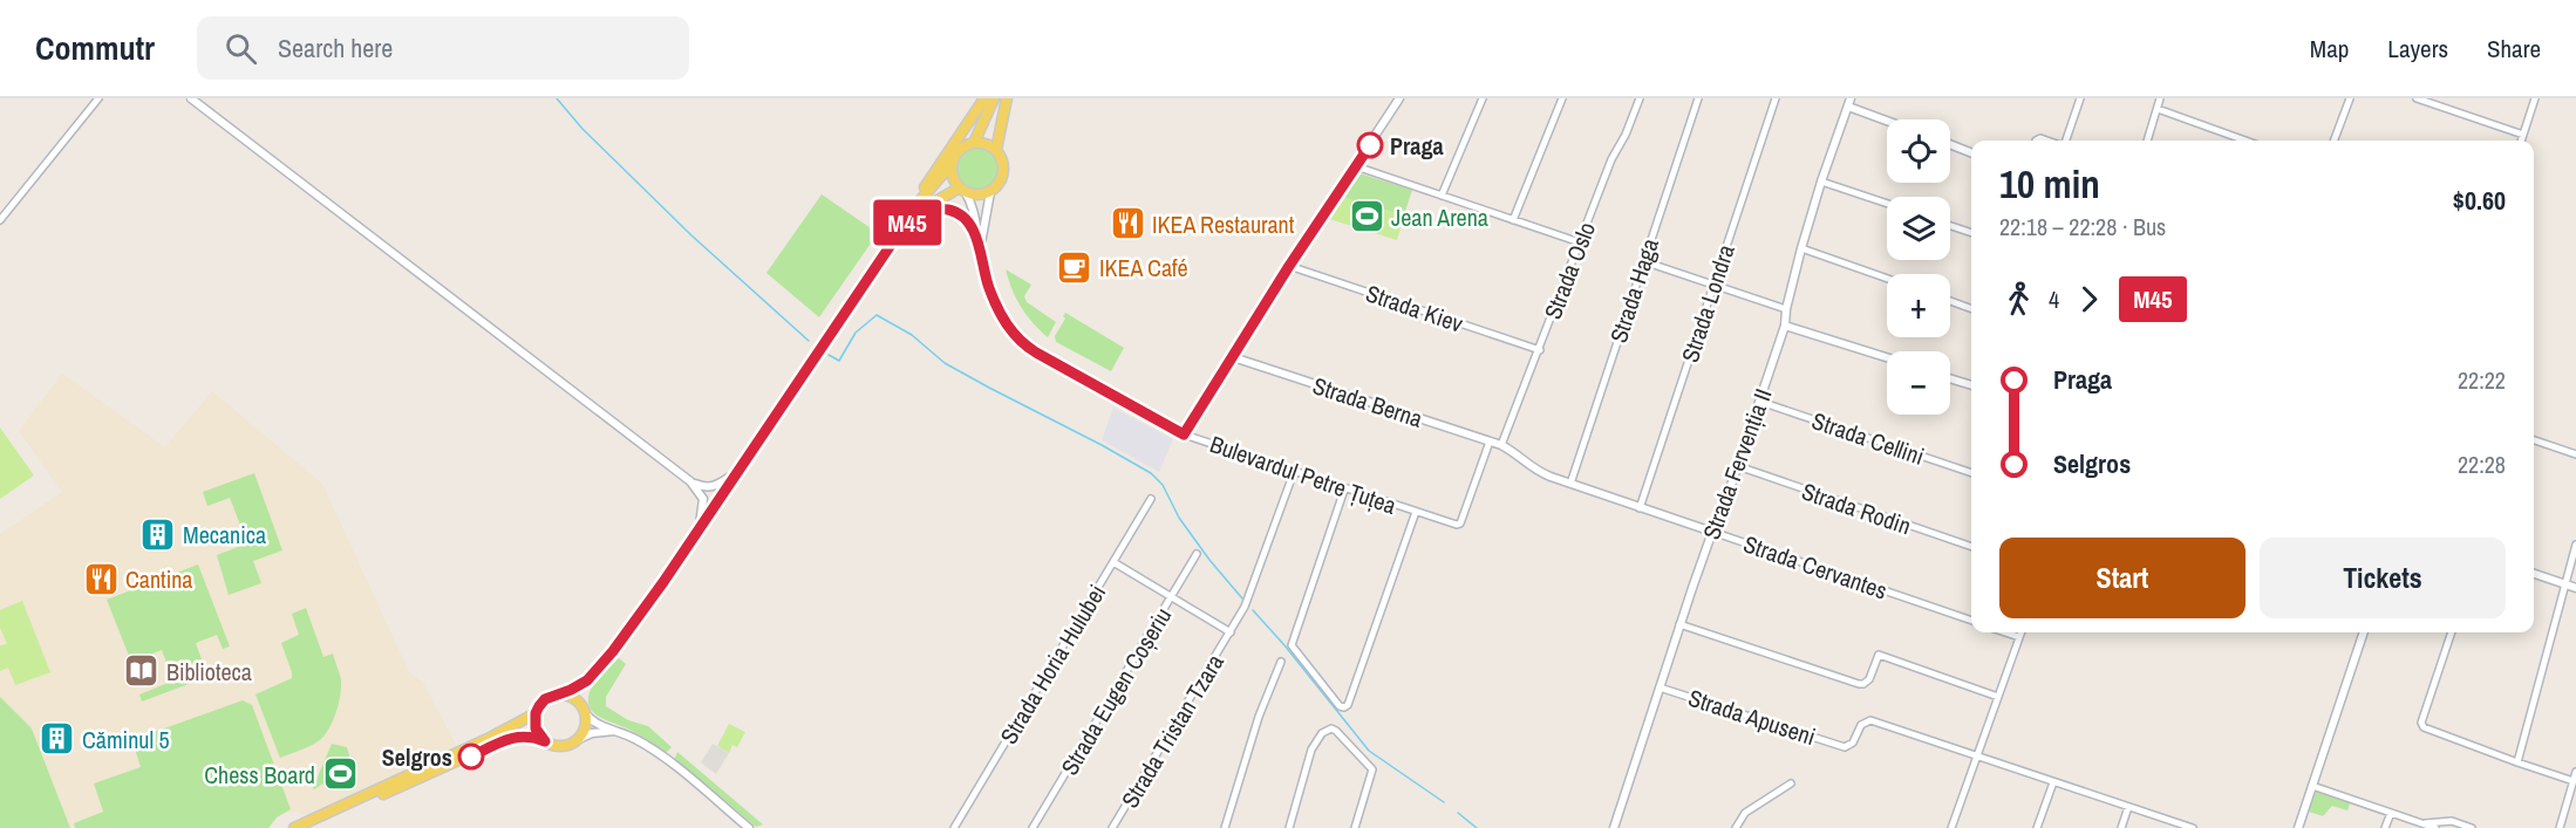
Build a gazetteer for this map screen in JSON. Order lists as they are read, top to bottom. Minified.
{"streets":{"street":["Strada Oslo","Strada Haga","Strada Londra","Strada Kiev","Strada Berna","Strada Cellini","Strada Fervenția II","Bulevardul Petre Țuțea","Strada Rodin","Strada Cervantes","Strada Horia Hulubei","Strada Eugen Coșeriu","Strada Apuseni","Strada Tristan Tzara"]},"crossings":[["Strada Oslo","Strada Kiev"],["Strada Oslo","Strada Berna"],["Strada Oslo","Strada Cervantes"],["Strada Haga","Strada Cervantes"],["Strada Londra","Strada Cervantes"],["Strada Berna","Bulevardul Petre Țuțea"],["Strada Berna","Strada Cervantes"],["Strada Cellini","Strada Fervenția II"],["Strada Fervenția II","Strada Rodin"],["Strada Fervenția II","Strada Cervantes"],["Strada Fervenția II","Strada Apuseni"],["Bulevardul Petre Țuțea","Strada Tristan Tzara"]],"places":{"other":["Praga","Selgros"],"sports":["Jean Arena","Chess Board"],"restaurant":["IKEA Restaurant","Cantina"],"cafe":["IKEA Café"],"building":["Mecanica","Căminul 5"],"library":["Biblioteca"]},"lines":["bus line M45"],"page":{"header":"Commutr","search":"Search here","nav":["Map","Layers","Share"],"on_map":"M45","map_buttons":["+","−"],"heading":["10 min","22:18 – 22:28 · Bus","$0.60"],"legs":["4","M45"],"list":[{"name":"Praga","value":"22:22"},{"name":"Selgros","value":"22:28"}],"buttons":["Start","Tickets"]}}
